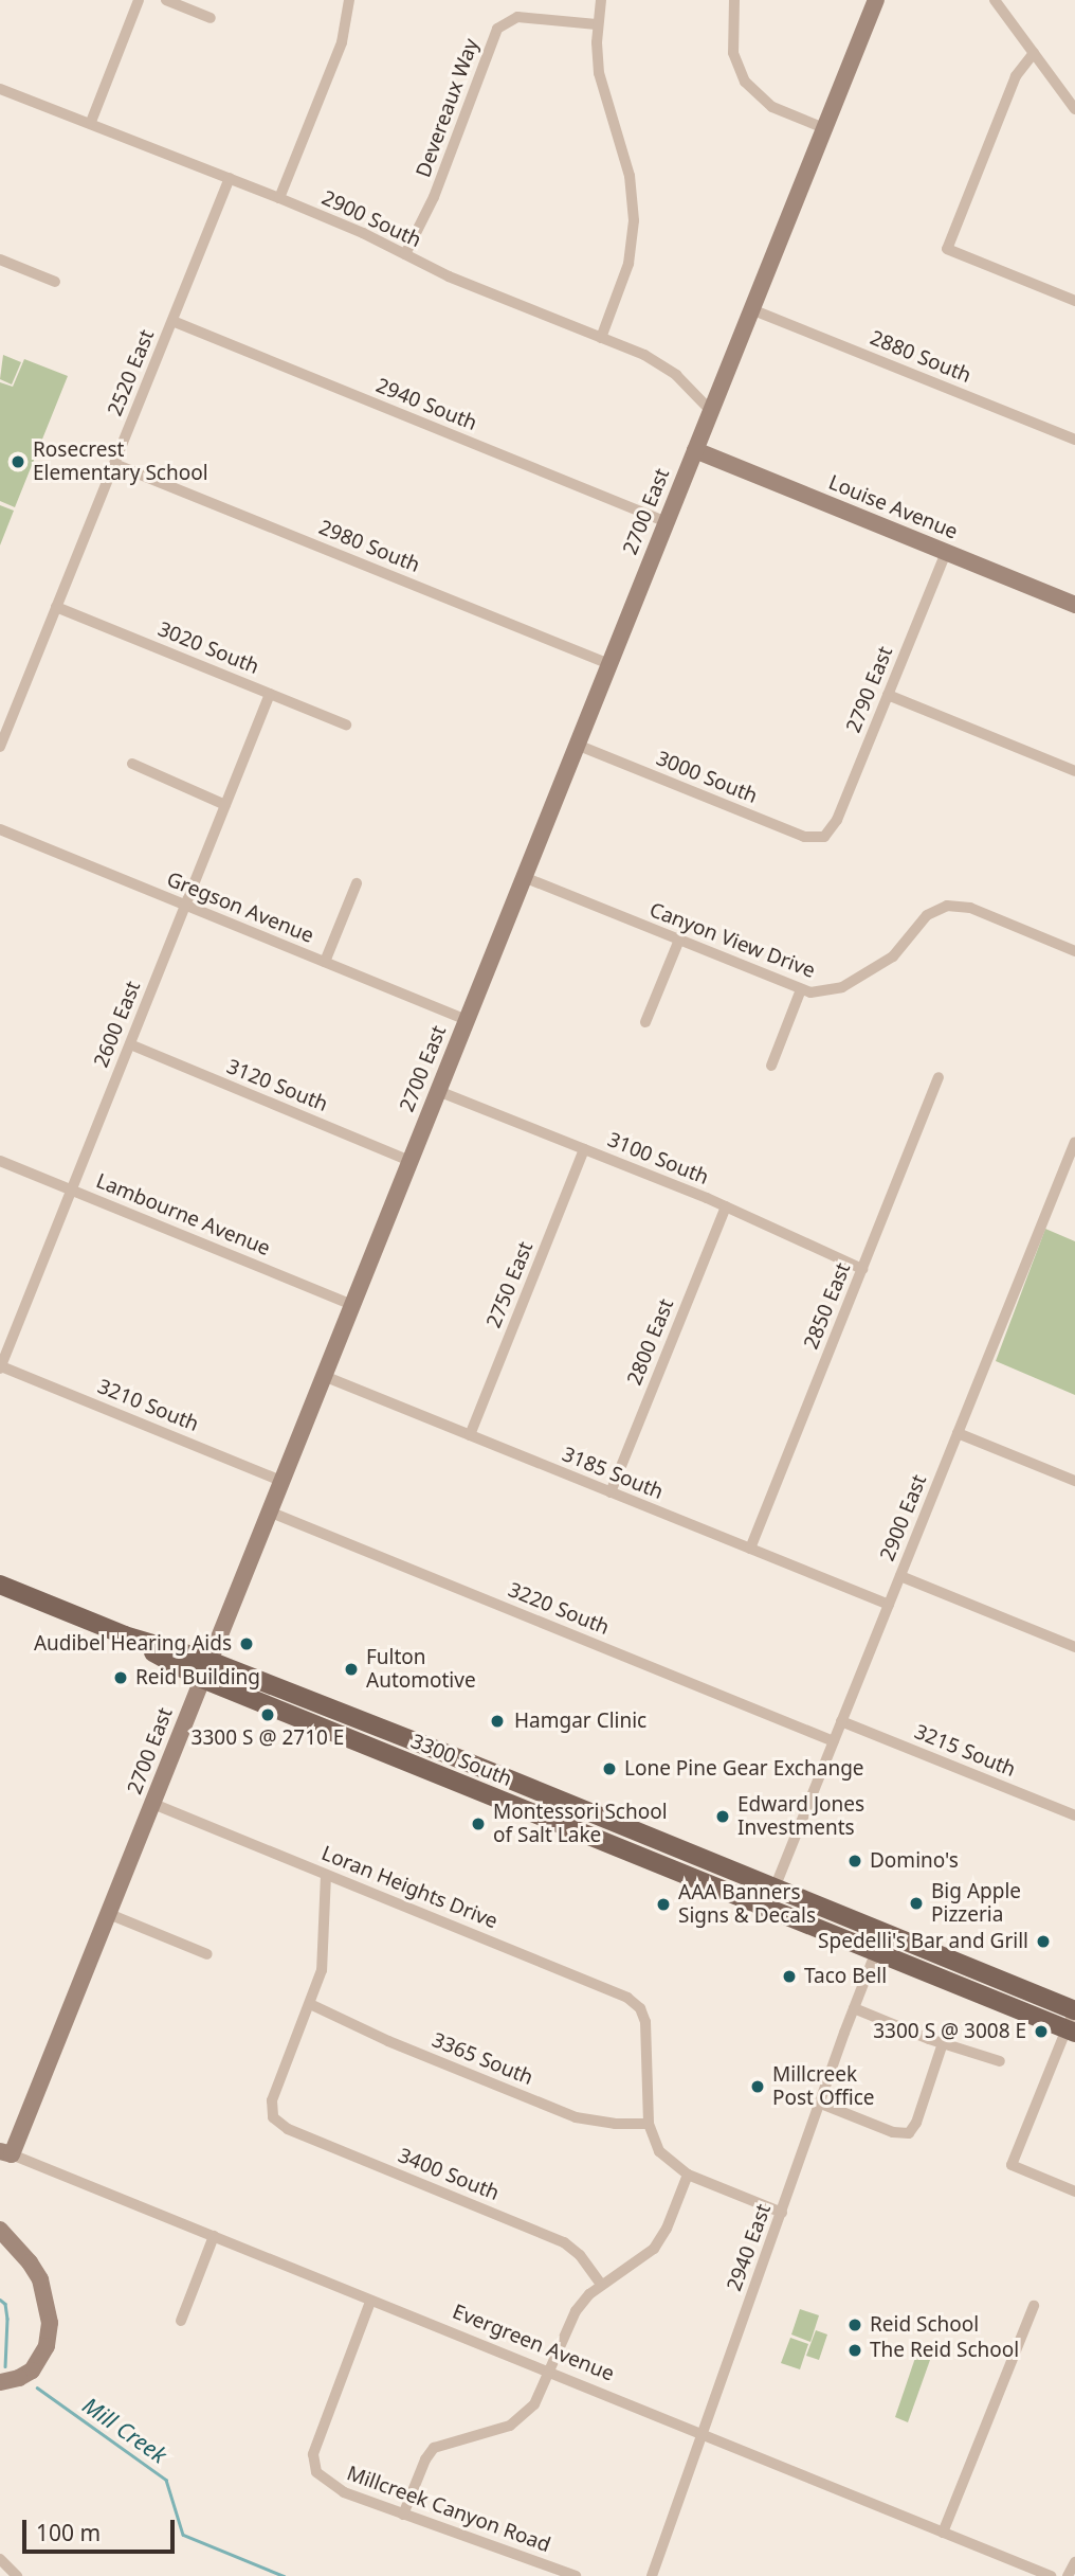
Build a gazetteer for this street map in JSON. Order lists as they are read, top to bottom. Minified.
{"streets":{"main road":["3300 South"],"street":["Devereaux Way","2900 South","2880 South","2520 East","2940 South","Louise Avenue","2700 East","2980 South","3020 South","2790 East","3000 South","Gregson Avenue","Canyon View Drive","2600 East","3120 South","3100 South","Lambourne Avenue","2750 East","2850 East","2800 East","3210 South","3185 South","2900 East","3220 South","3215 South","Loran Heights Drive","3365 South","3400 South","2940 East","Evergreen Avenue","Millcreek Canyon Road"]},"crossings":[["Devereaux Way","2900 South"],["2900 South","2520 East"],["2900 South","2700 East"],["2880 South","2700 East"],["2520 East","2940 South"],["2520 East","2980 South"],["2520 East","3020 South"],["2940 South","2700 East"],["Louise Avenue","2700 East"],["Louise Avenue","2790 East"],["2700 East","2980 South"],["2700 East","3000 South"],["2700 East","Gregson Avenue"],["2700 East","Canyon View Drive"],["2700 East","3120 South"],["2700 East","3100 South"],["2700 East","Lambourne Avenue"],["2700 East","3210 South"],["2700 East","3185 South"],["2700 East","3220 South"],["2700 East","3300 South"],["2700 East","Loran Heights Drive"],["2700 East","Evergreen Avenue"],["3020 South","2600 East"],["2790 East","3000 South"],["Gregson Avenue","2600 East"],["2600 East","3120 South"],["2600 East","Lambourne Avenue"],["2600 East","3210 South"],["3100 South","2750 East"],["3100 South","2850 East"],["3100 South","2800 East"],["2750 East","3185 South"],["2850 East","3185 South"],["2800 East","3185 South"],["3185 South","2900 East"],["2900 East","3220 South"],["2900 East","3215 South"],["2900 East","3300 South"],["3300 South","2940 East"],["Loran Heights Drive","3365 South"],["3365 South","3400 South"],["2940 East","Evergreen Avenue"],["Evergreen Avenue","Millcreek Canyon Road"]],"water":["Mill Creek"],"places":["Rosecrest Elementary School","Audibel Hearing Aids","Fulton Automotive","Reid Building","3300 S @ 2710 E","Hamgar Clinic","Lone Pine Gear Exchange","Edward Jones Investments","Montessori School of Salt Lake","Domino's","Big Apple Pizzeria","AAA Banners Signs & Decals","Spedelli's Bar and Grill","Taco Bell","3300 S @ 3008 E","Millcreek Post Office","Reid School","The Reid School"],"scale_bar":"100 m"}
